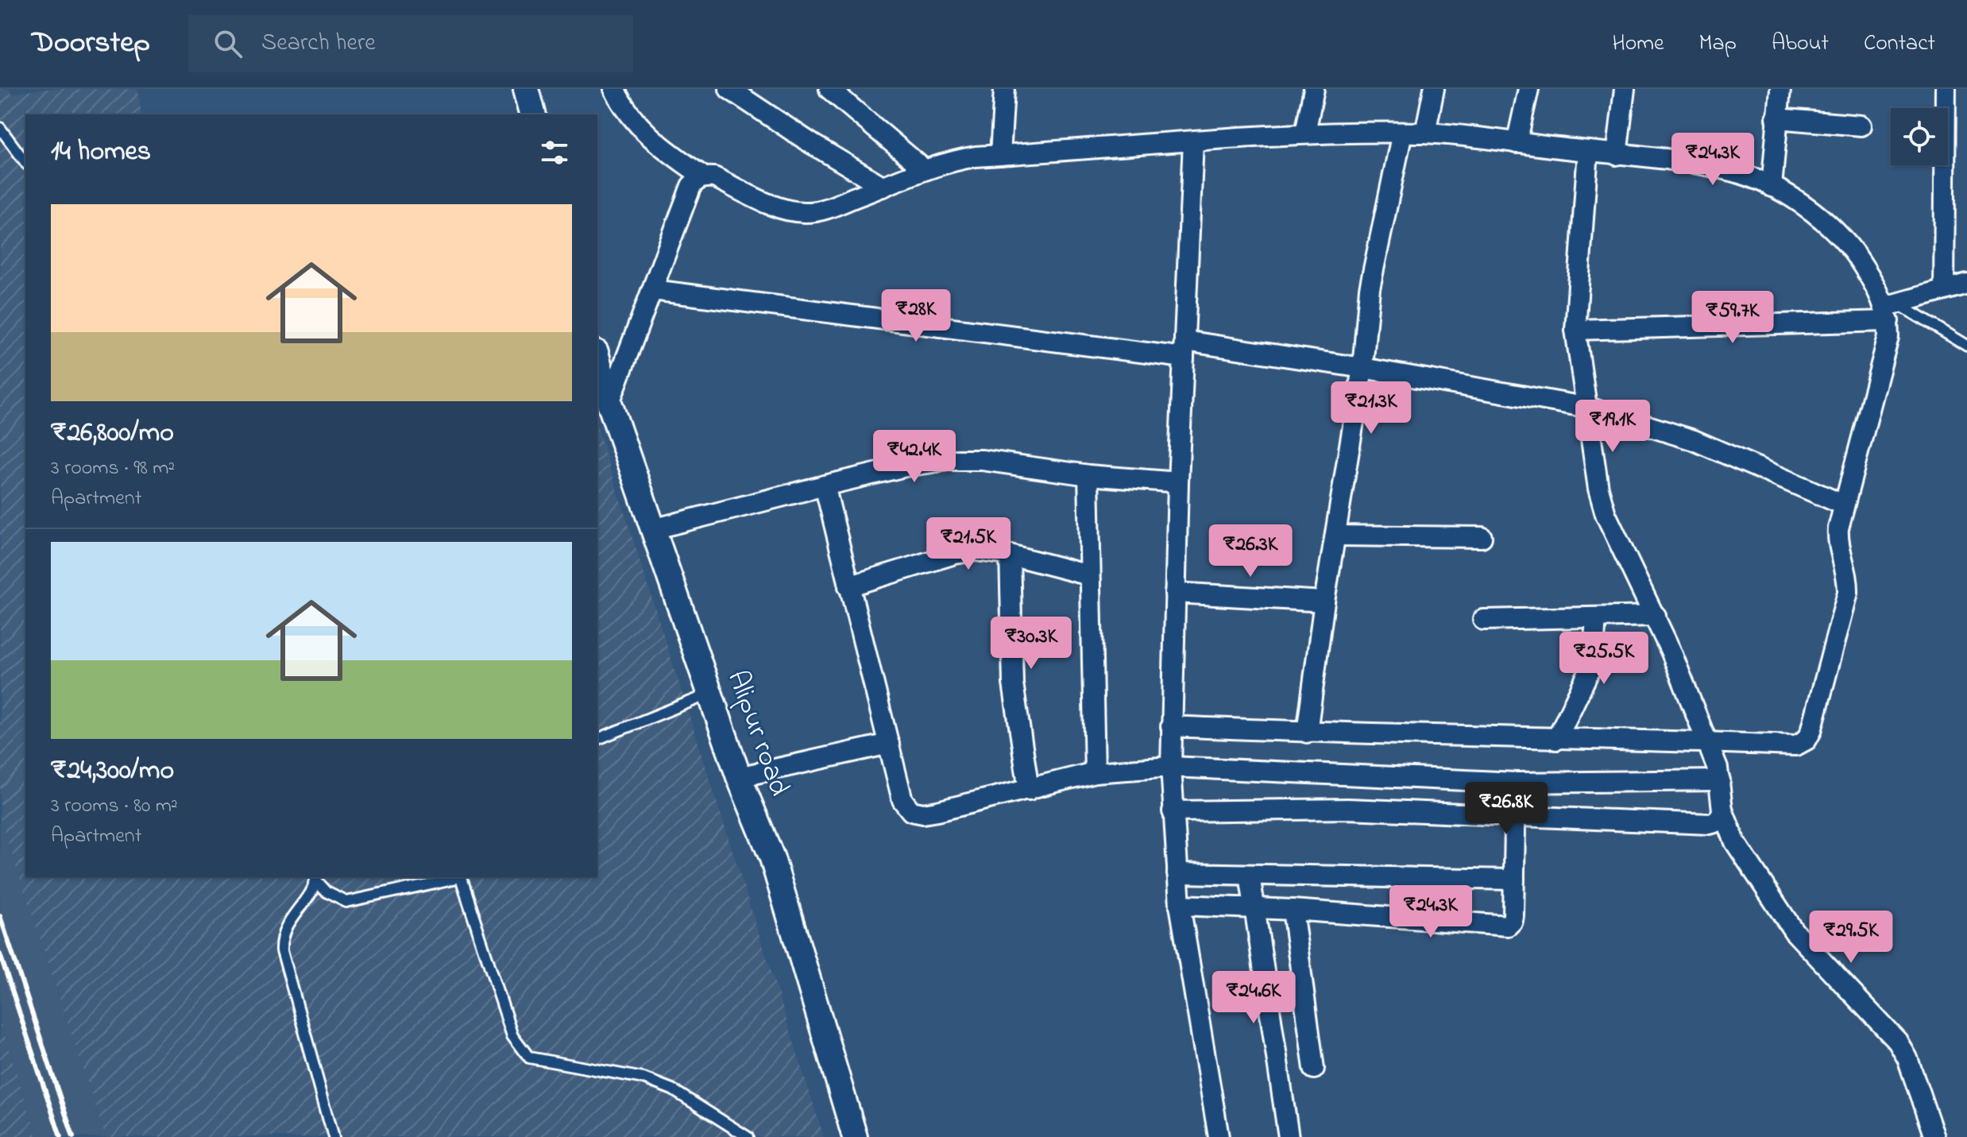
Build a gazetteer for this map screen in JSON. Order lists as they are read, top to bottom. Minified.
{"streets":{"street":["Alipur road"]},"page":{"header":"Doorstep","search":"Search here","nav":["Home","Map","About","Contact"],"heading":"14 homes","price":["₹24.3K","₹28K","₹59.7K","₹21.3K","₹19.1K","₹42.4K","₹21.5K","₹26.3K","₹30.3K","₹25.5K","₹26.8K","₹24.3K","₹29.5K","₹24.6K"],"list":[{"name":"₹26,800/mo","note":"3 rooms · 98 m² · Apartment"},{"name":"₹24,300/mo","note":"3 rooms · 80 m² · Apartment"}]}}
